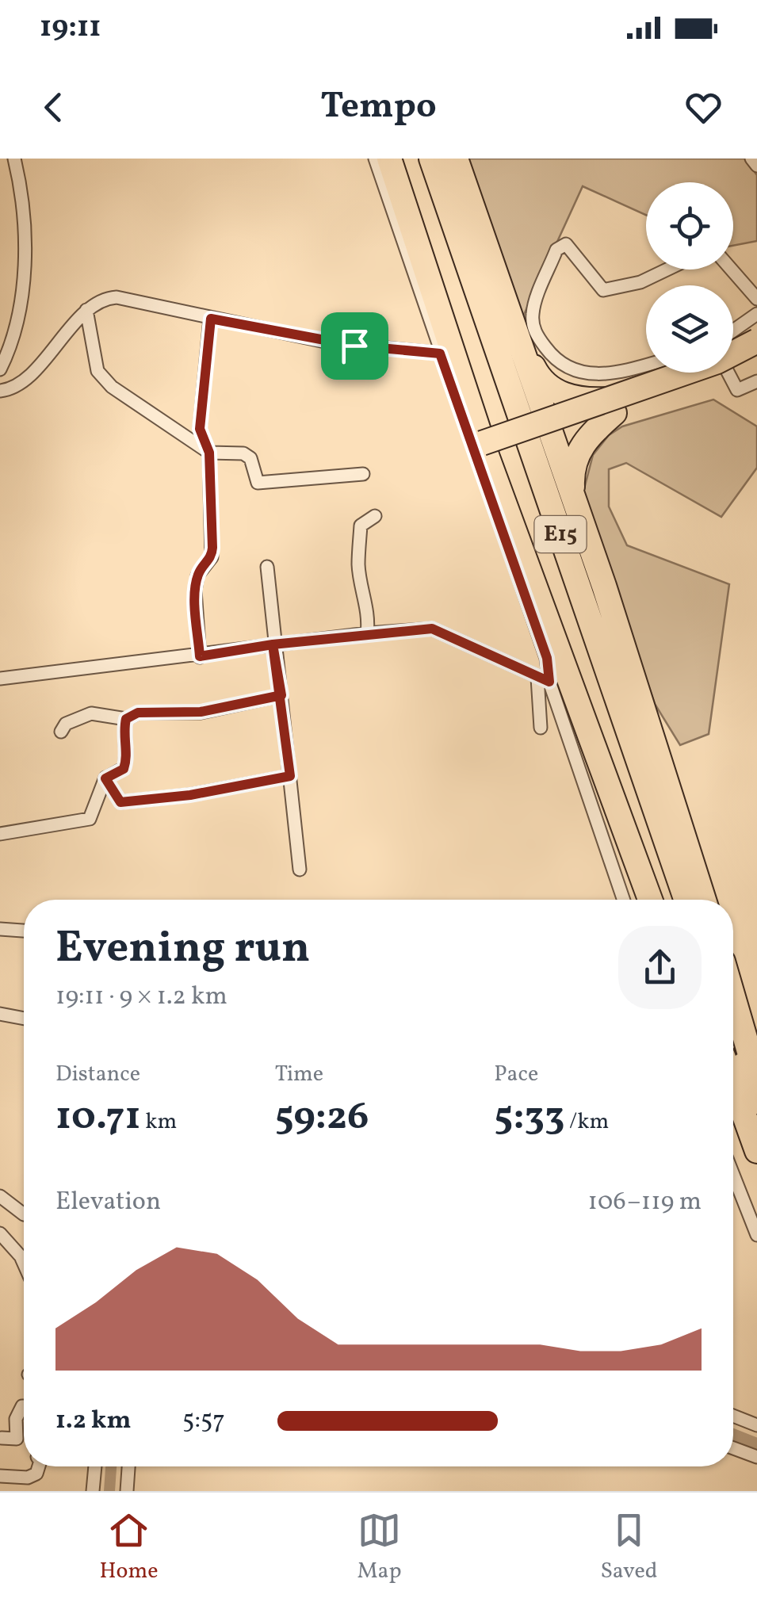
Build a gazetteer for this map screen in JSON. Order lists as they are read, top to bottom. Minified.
{"streets":{"highway":["E15"]},"page":{"status":"19:11","header":"Tempo","heading":["Evening run","19:11 · 9 × 1.2 km"],"stats":[["Distance","10.71 km"],["Time","59:26"],["Pace","5:33 /km"]],"chart":["Elevation","106–119 m"],"list":[{"name":"1.2 km","note":"5:57"}],"tabs":["Home","Map","Saved"]}}
